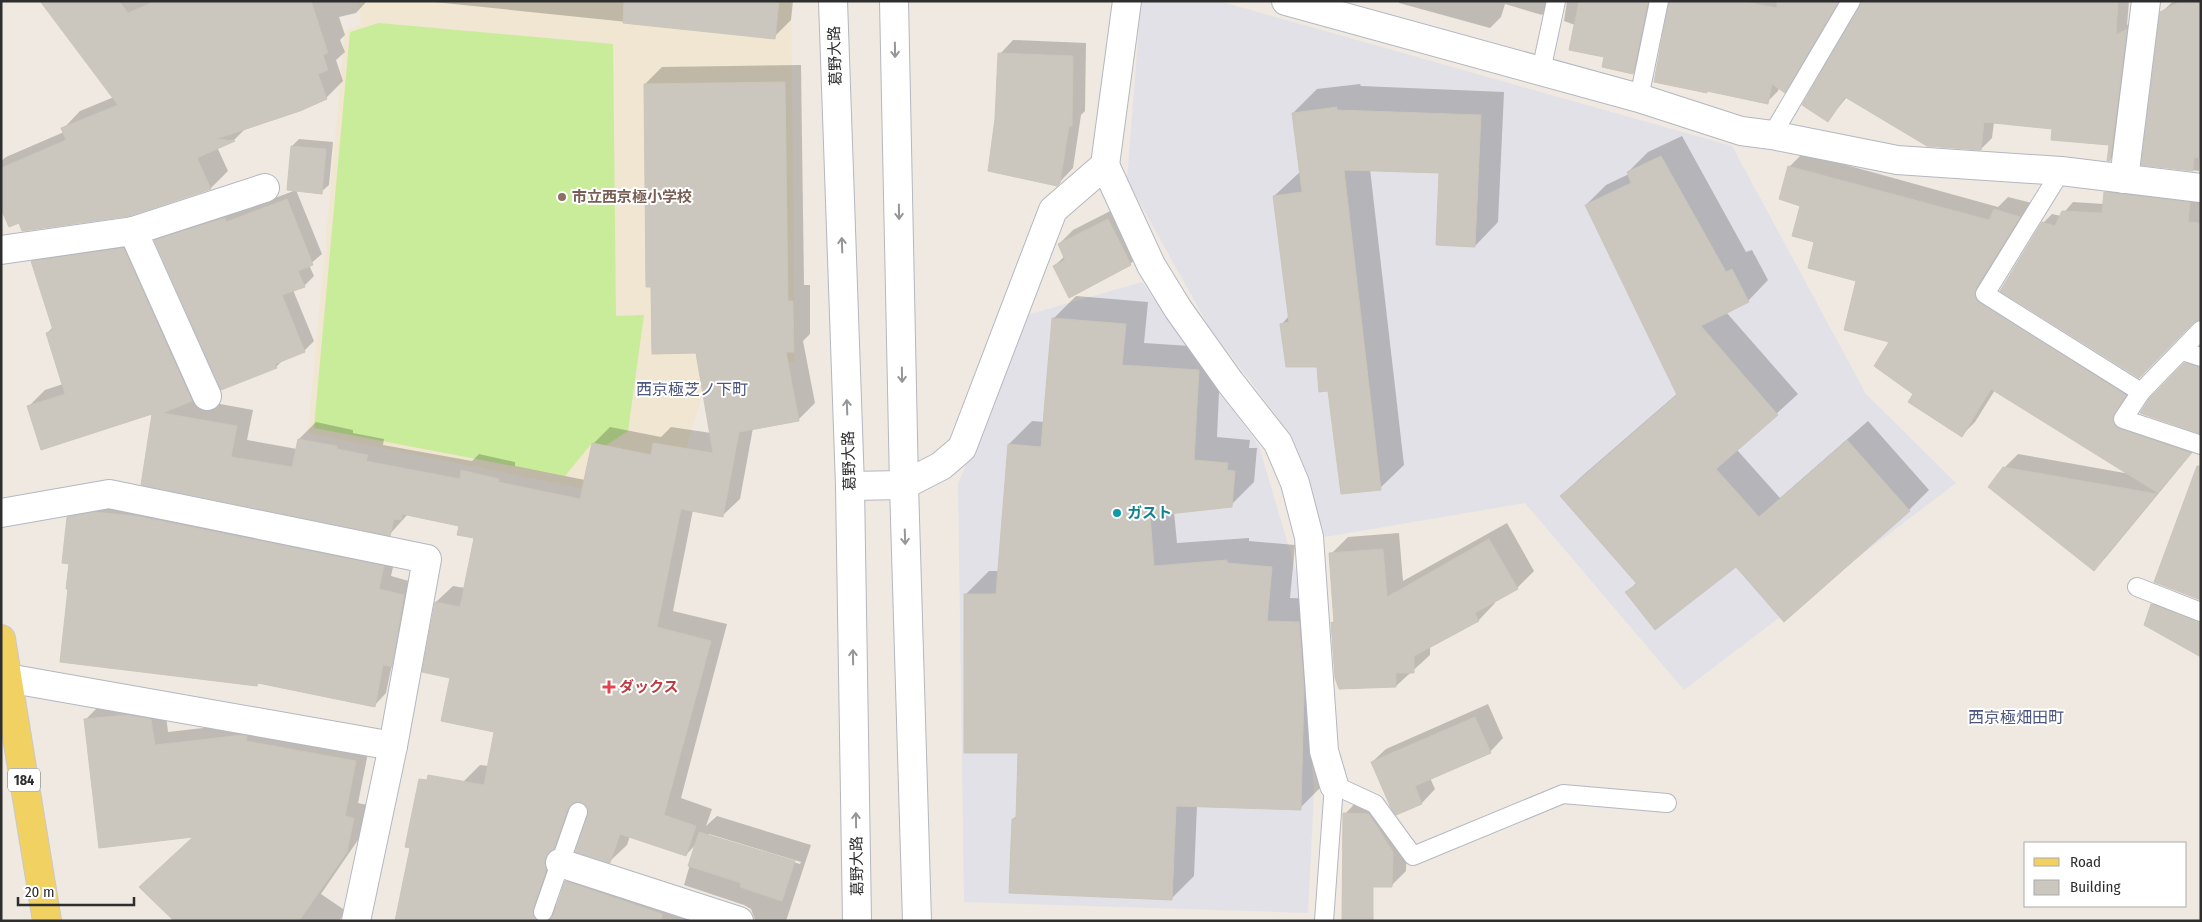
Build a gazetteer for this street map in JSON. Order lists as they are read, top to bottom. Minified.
{"streets":{"main road":["184"],"street":["葛野大路"]},"districts":["西京極芝ノ下町","西京極畑田町"],"places":{"other":["市立西京極小学校","ガスト"],"health":["ダックス"]},"legend":["Road","Building"],"scale_bar":"20 m"}
